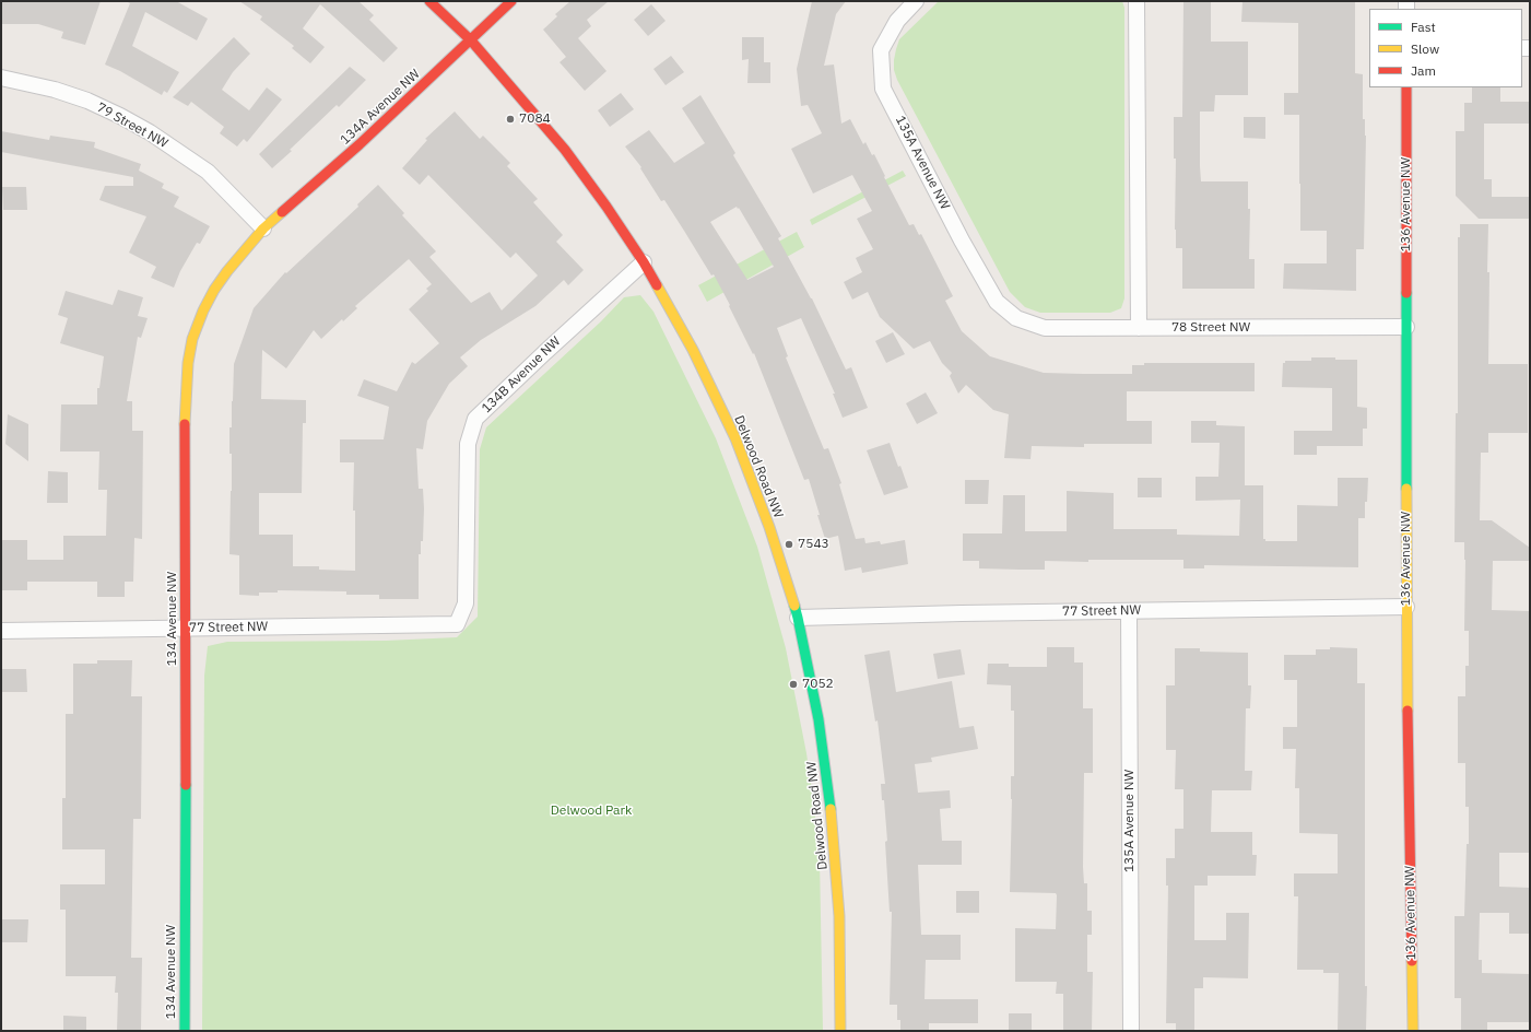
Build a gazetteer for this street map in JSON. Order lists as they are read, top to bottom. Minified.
{"streets":{"street":["134A Avenue NW","79 Street NW","135A Avenue NW","136 Avenue NW","78 Street NW","134B Avenue NW","Delwood Road NW","77 Street NW","134 Avenue NW"]},"crossings":[["134A Avenue NW","79 Street NW"],["134A Avenue NW","Delwood Road NW"],["134A Avenue NW","134 Avenue NW"],["79 Street NW","134 Avenue NW"],["135A Avenue NW","78 Street NW"],["135A Avenue NW","77 Street NW"],["136 Avenue NW","78 Street NW"],["136 Avenue NW","77 Street NW"],["134B Avenue NW","Delwood Road NW"],["134B Avenue NW","77 Street NW"],["Delwood Road NW","77 Street NW"],["77 Street NW","134 Avenue NW"]],"parks":["Delwood Park"],"places":["7084","7543","7052"],"legend":["Fast","Slow","Jam"]}
